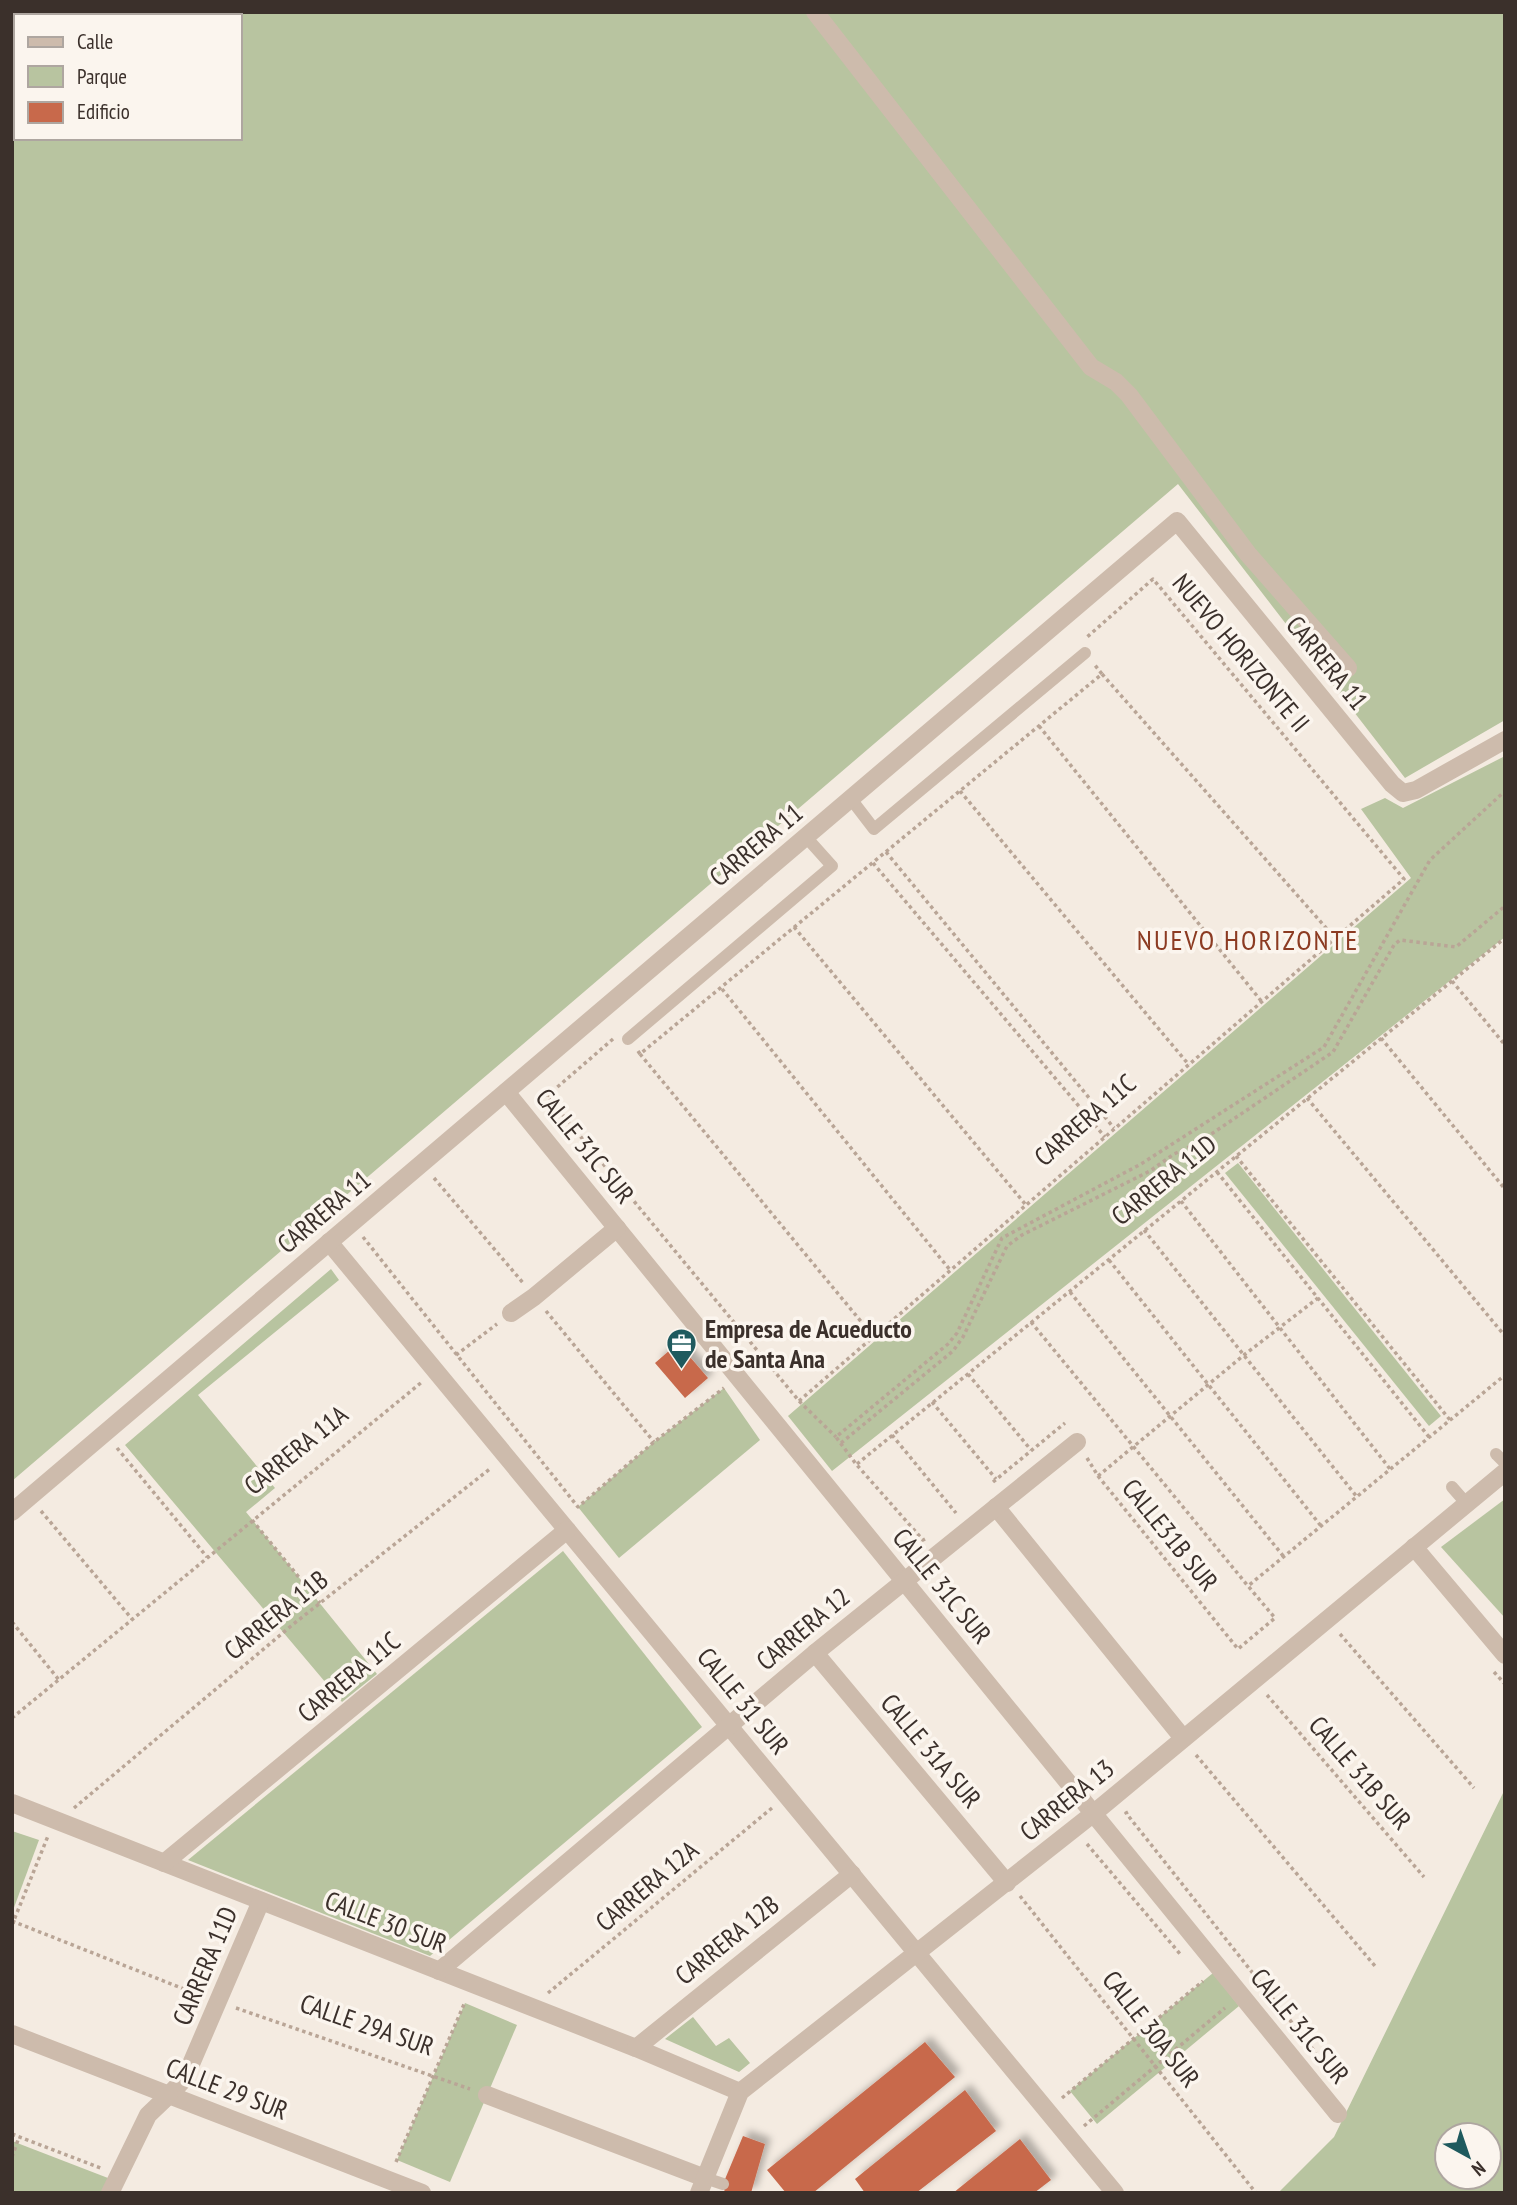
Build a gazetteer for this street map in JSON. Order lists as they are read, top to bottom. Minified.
{"streets":{"street":["CARRERA 11","CARRERA 11C","CALLE 31C SUR","CARRERA 11D","CARRERA 12","CALLE 31 SUR","CALLE 31A SUR","CARRERA 13","CALLE 30 SUR","CARRERA 12B","CALLE 29 SUR"],"path":["NUEVO HORIZONTE II","CARRERA 11A","CALLE31B SUR","CARRERA 11B","CALLE 31B SUR","CARRERA 12A","CALLE 29A SUR","CALLE 30A SUR"]},"crossings":[["NUEVO HORIZONTE II","CARRERA 11C"],["CARRERA 11","CALLE 31C SUR"],["CARRERA 11","CALLE 31 SUR"],["CARRERA 11C","CALLE 31 SUR"],["CARRERA 11C","CALLE 30 SUR"],["CALLE 31C SUR","CARRERA 12"],["CALLE 31C SUR","CARRERA 13"],["CARRERA 11D","CALLE 30 SUR"],["CARRERA 11D","CALLE 29A SUR"],["CARRERA 11D","CALLE 29 SUR"],["CARRERA 11A","CALLE 31 SUR"],["CALLE31B SUR","CARRERA 12"],["CARRERA 11B","CALLE 31 SUR"],["CARRERA 12","CALLE 31 SUR"],["CARRERA 12","CALLE 31A SUR"],["CARRERA 12","CALLE 30 SUR"],["CALLE 31 SUR","CARRERA 13"],["CALLE 31 SUR","CARRERA 12A"],["CALLE 31 SUR","CARRERA 12B"],["CALLE 31A SUR","CARRERA 13"],["CALLE 31A SUR","CALLE 30A SUR"],["CARRERA 13","CALLE 30 SUR"],["CARRERA 13","CALLE 30A SUR"],["CARRERA 12A","CALLE 30 SUR"],["CALLE 30 SUR","CARRERA 12B"]],"districts":["NUEVO HORIZONTE"],"places":{"office":["Empresa de Acueducto de Santa Ana"]},"legend":["Calle","Parque","Edificio"],"north":"bottom right"}
